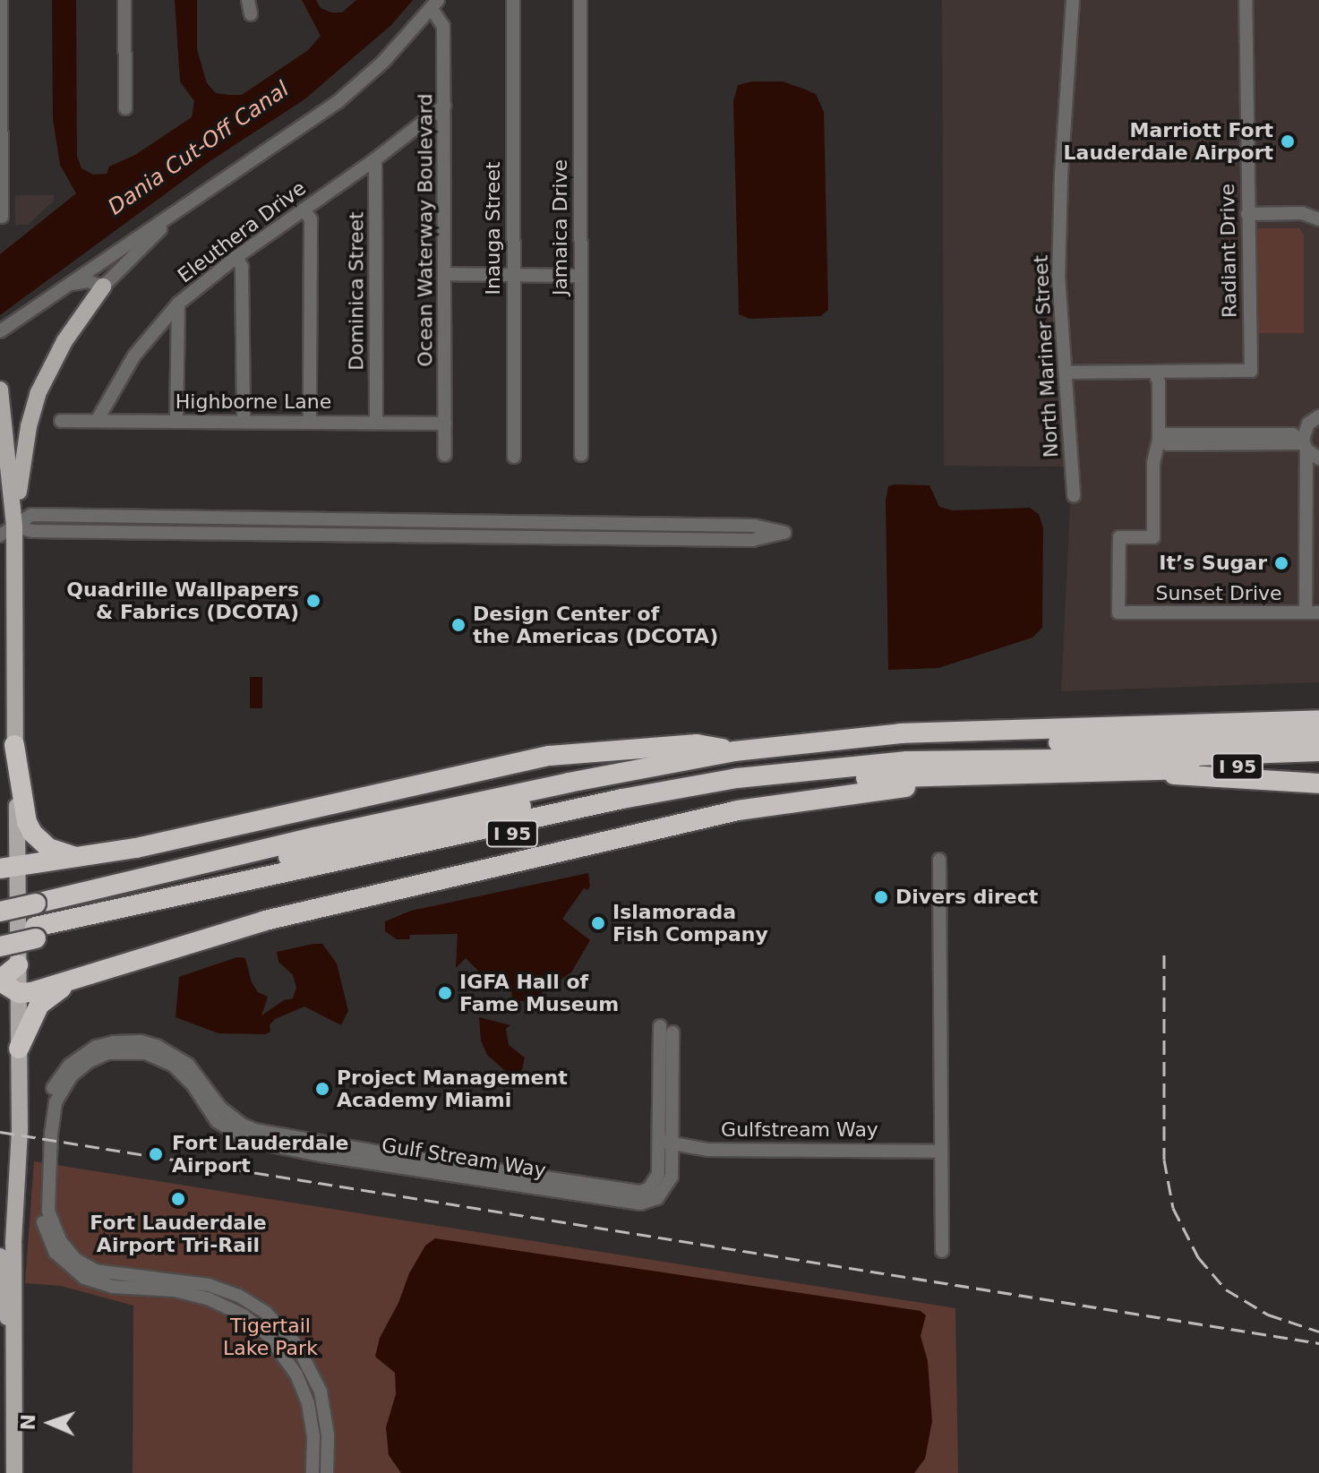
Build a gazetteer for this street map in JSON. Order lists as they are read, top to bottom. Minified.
{"streets":{"highway":["I 95"],"street":["Jamaica Drive","Inauga Street","Ocean Waterway Boulevard","Eleuthera Drive","Radiant Drive","Dominica Street","North Mariner Street","Highborne Lane","Sunset Drive","Gulfstream Way","Gulf Stream Way"]},"crossings":[["Ocean Waterway Boulevard","Eleuthera Drive"],["Ocean Waterway Boulevard","Highborne Lane"],["Eleuthera Drive","Dominica Street"],["Eleuthera Drive","Highborne Lane"],["Dominica Street","Highborne Lane"],["Gulfstream Way","Gulf Stream Way"]],"water":["Dania Cut-Off Canal"],"parks":["Tigertail Lake Park"],"places":["Marriott Fort Lauderdale Airport","It’s Sugar","Quadrille Wallpapers & Fabrics (DCOTA)","Design Center of the Americas (DCOTA)","Divers direct","Islamorada Fish Company","IGFA Hall of Fame Museum","Project Management Academy Miami","Fort Lauderdale Airport","Fort Lauderdale Airport Tri-Rail"],"north":"left"}
